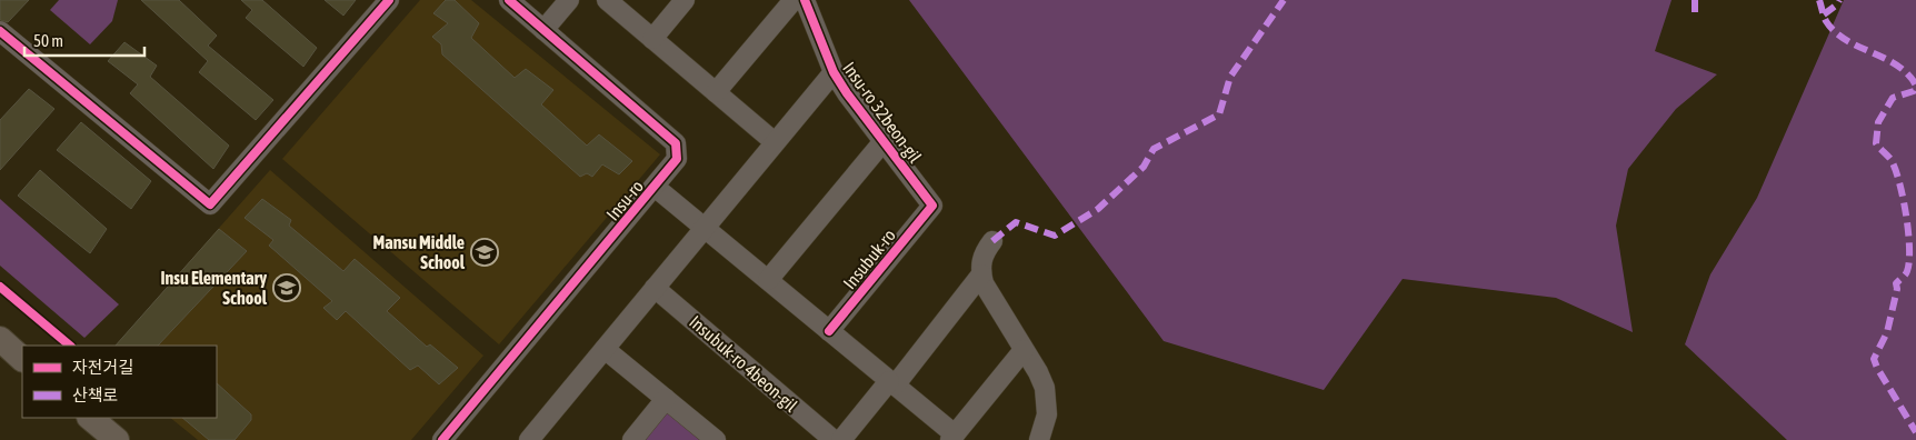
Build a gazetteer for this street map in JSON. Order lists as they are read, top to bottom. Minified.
{"streets":{"street":["Insu-ro 32beon-gil","Insu-ro","Insubuk-ro","Insubuk-ro 4beon-gil"]},"crossings":[["Insu-ro 32beon-gil","Insubuk-ro"]],"places":{"school or university":["Mansu Middle School","Insu Elementary School"]},"legend":["자전거길","산책로"],"scale_bar":"50 m"}
